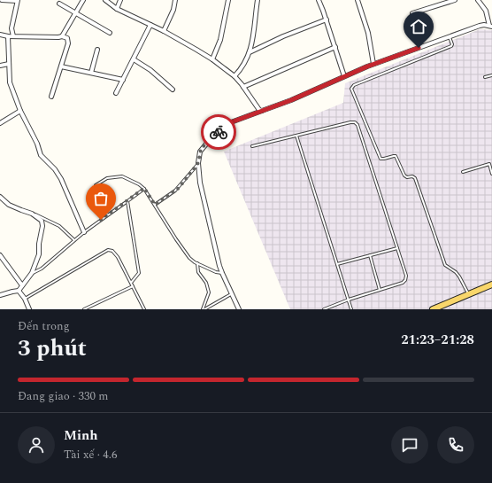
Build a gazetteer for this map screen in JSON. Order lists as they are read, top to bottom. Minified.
{"page":{"heading":["3 phút","Đến trong","21:23–21:28"],"panel":["Minh","Tài xế · 4.6"],"bar":"Đang giao · 330 m"}}
